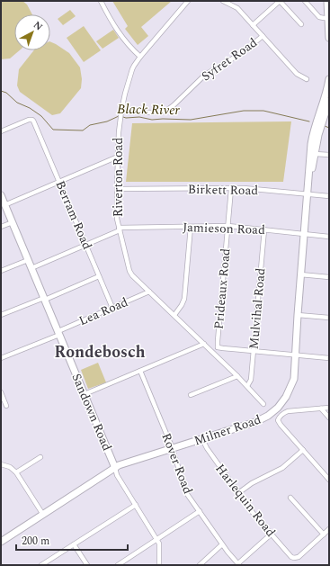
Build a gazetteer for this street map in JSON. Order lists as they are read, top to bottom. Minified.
{"streets":{"main road":["Sandown Road","Milner Road"],"street":["Syfret Road","Riverton Road","Birkett Road","Berram Road","Jamieson Road","Prideaux Road","Mulvihal Road","Lea Road","Rover Road","Harlequin Road"]},"crossings":[["Syfret Road","Riverton Road"],["Riverton Road","Birkett Road"],["Riverton Road","Jamieson Road"],["Riverton Road","Mulvihal Road"],["Riverton Road","Lea Road"],["Birkett Road","Prideaux Road"],["Birkett Road","Milner Road"],["Berram Road","Jamieson Road"],["Berram Road","Lea Road"],["Jamieson Road","Prideaux Road"],["Jamieson Road","Mulvihal Road"],["Jamieson Road","Sandown Road"],["Jamieson Road","Milner Road"],["Lea Road","Sandown Road"],["Sandown Road","Milner Road"],["Milner Road","Rover Road"],["Milner Road","Harlequin Road"]],"districts":["Rondebosch"],"water":["Black River"],"scale_bar":"200 m","north":"top right"}
